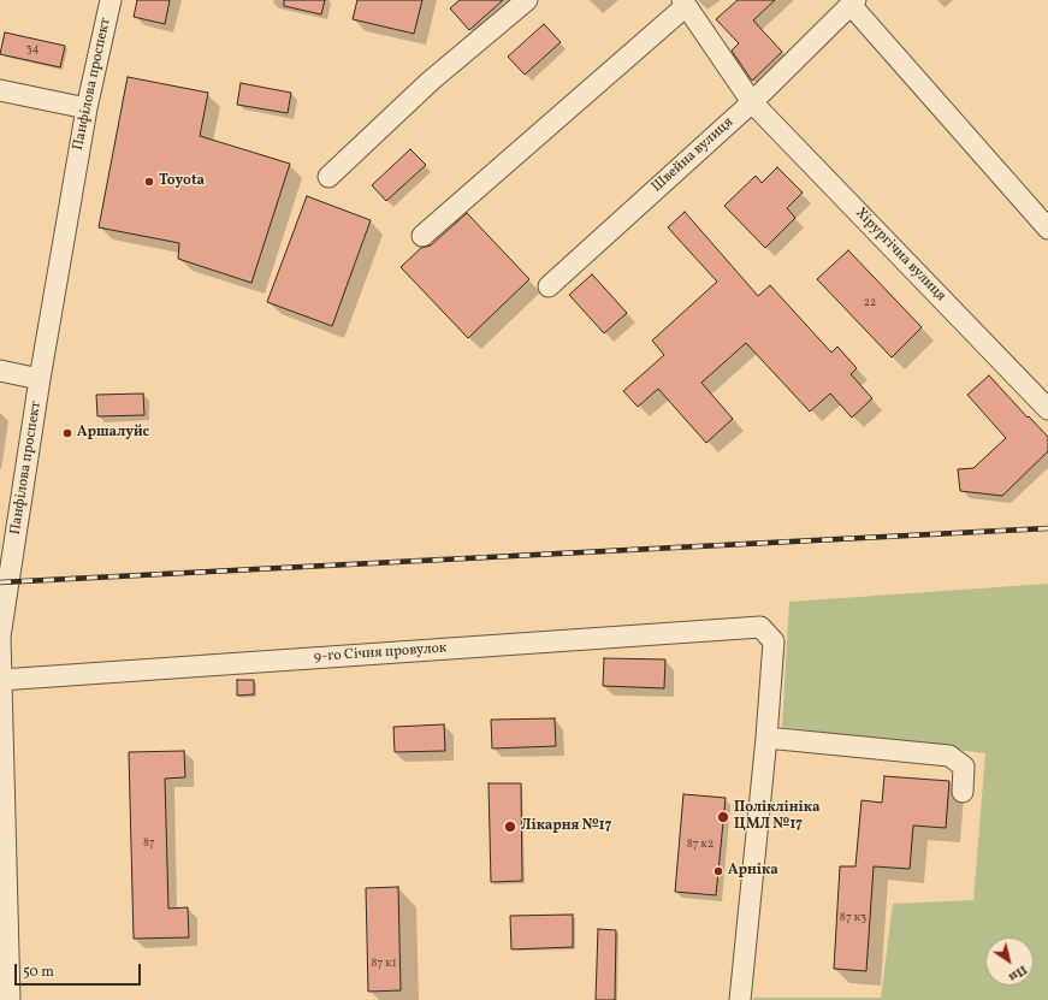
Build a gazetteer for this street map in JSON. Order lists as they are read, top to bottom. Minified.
{"streets":{"street":["Панфілова проспект","Швейна вулиця","Хірургічна вулиця","9-го Січня провулок"]},"crossings":[["Панфілова проспект","9-го Січня провулок"],["Швейна вулиця","Хірургічна вулиця"]],"places":["Toyota","Аршалуйс","Поліклініка ЦМЛ №17","Лікарня №17","Арніка"],"house_numbers":["34","22","87","87 к2","87 к3","87 к1"],"scale_bar":"50 m","north":"bottom right"}
